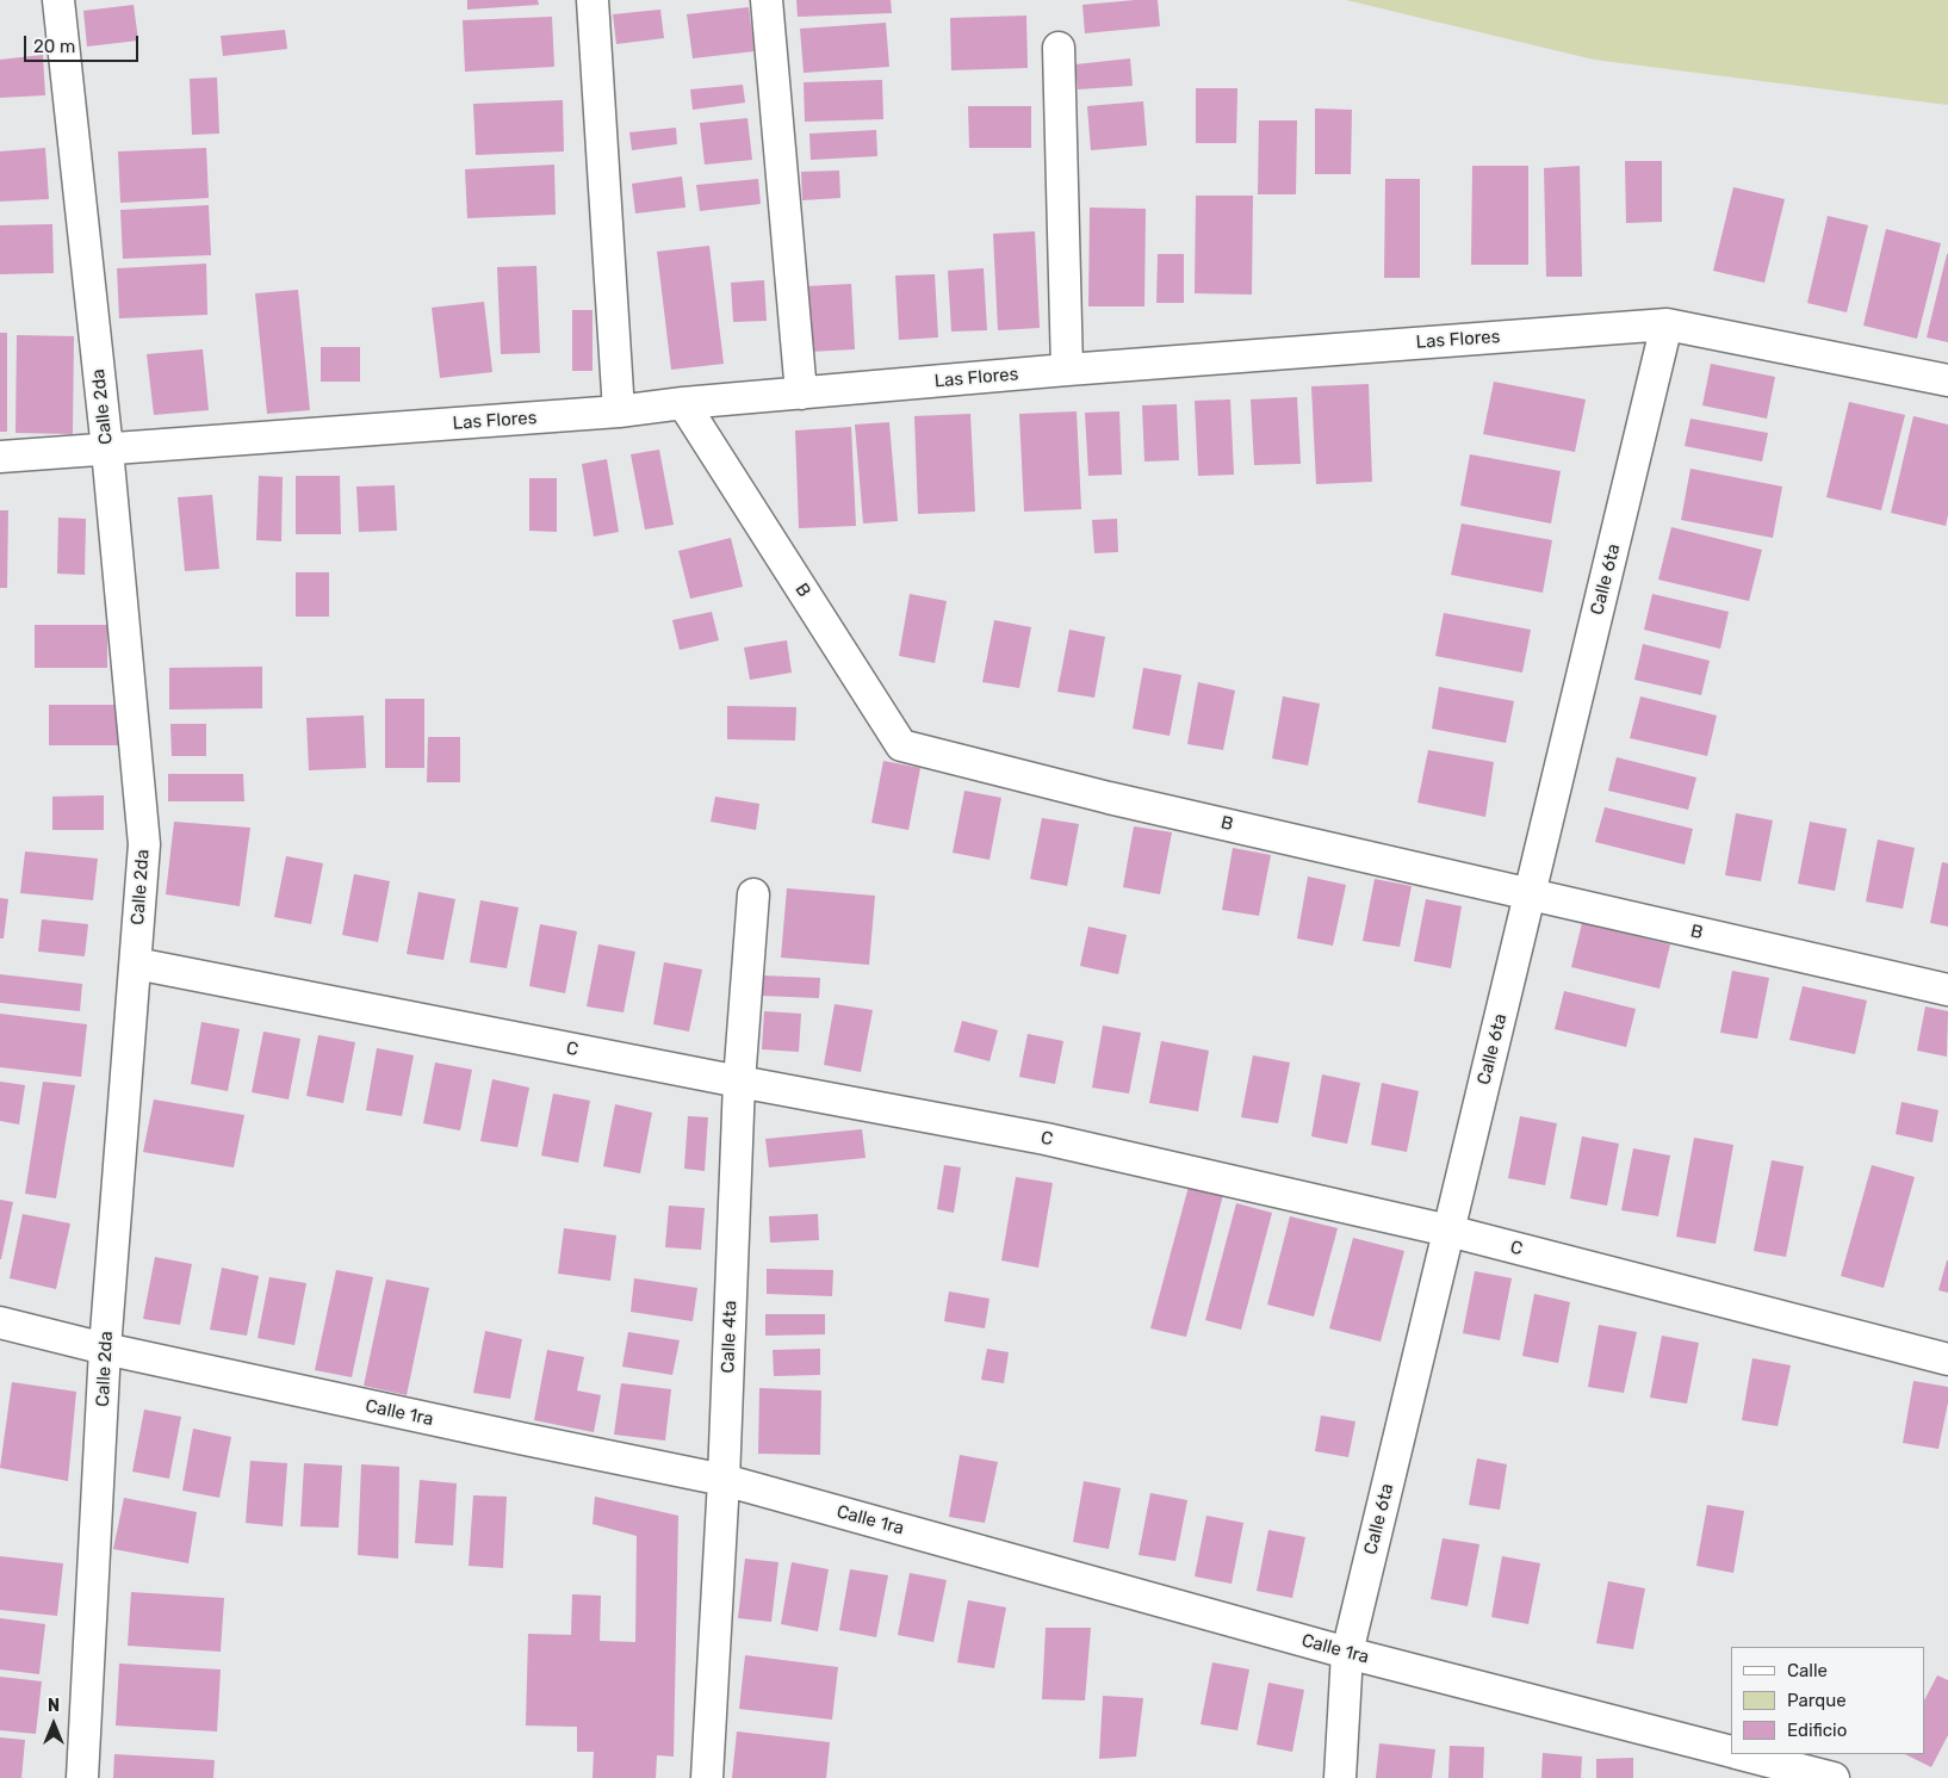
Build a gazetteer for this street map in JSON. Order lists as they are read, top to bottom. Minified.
{"streets":{"street":["Las Flores","Calle 2da","Calle 6ta","B","C","Calle 4ta","Calle 1ra"]},"crossings":[["Las Flores","Calle 2da"],["Las Flores","Calle 6ta"],["Las Flores","B"],["Calle 2da","C"],["Calle 2da","Calle 1ra"],["Calle 6ta","B"],["Calle 6ta","C"],["Calle 6ta","Calle 1ra"],["C","Calle 4ta"],["Calle 4ta","Calle 1ra"]],"legend":["Calle","Parque","Edificio"],"scale_bar":"20 m","north":"top"}
